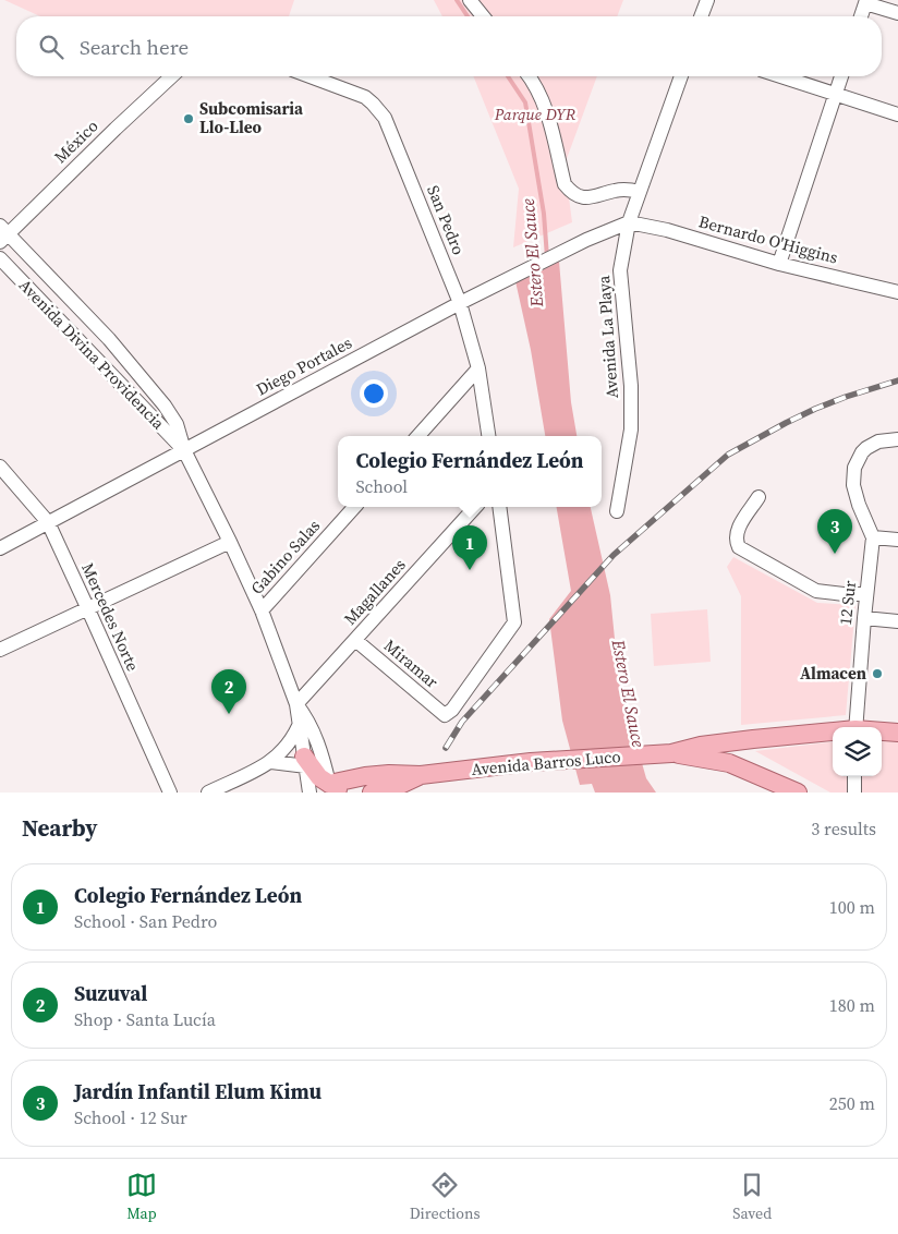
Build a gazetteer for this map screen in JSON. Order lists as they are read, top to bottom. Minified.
{"streets":{"main road":["Avenida Barros Luco"],"street":["México","San Pedro","Bernardo O'Higgins","Avenida La Playa","Avenida Divina Providencia","Diego Portales","Gabino Salas","Magallanes","12 Sur","Mercedes Norte","Miramar"]},"crossings":[["México","Avenida Divina Providencia"],["San Pedro","Diego Portales"],["Bernardo O'Higgins","Avenida La Playa"],["Bernardo O'Higgins","Diego Portales"],["Avenida La Playa","Diego Portales"],["Avenida Divina Providencia","Diego Portales"],["Avenida Divina Providencia","Gabino Salas"],["Avenida Divina Providencia","Magallanes"],["Avenida Divina Providencia","Avenida Barros Luco"],["Diego Portales","Mercedes Norte"],["Magallanes","Miramar"]],"water":["Estero El Sauce"],"parks":["Parque DYR"],"places":["Subcomisaria Llo-Lleo","Almacen"],"page":{"search":"Search here","popup":["Colegio Fernández León","School"],"pins":["3","1","2"],"heading":["Nearby","3 results"],"list":[{"mark":"1","name":"Colegio Fernández León","note":"School · San Pedro","value":"100 m"},{"mark":"2","name":"Suzuval","note":"Shop · Santa Lucía","value":"180 m"},{"mark":"3","name":"Jardín Infantil Elum Kimu","note":"School · 12 Sur","value":"250 m"}],"nav":["Map","Directions","Saved"]}}
